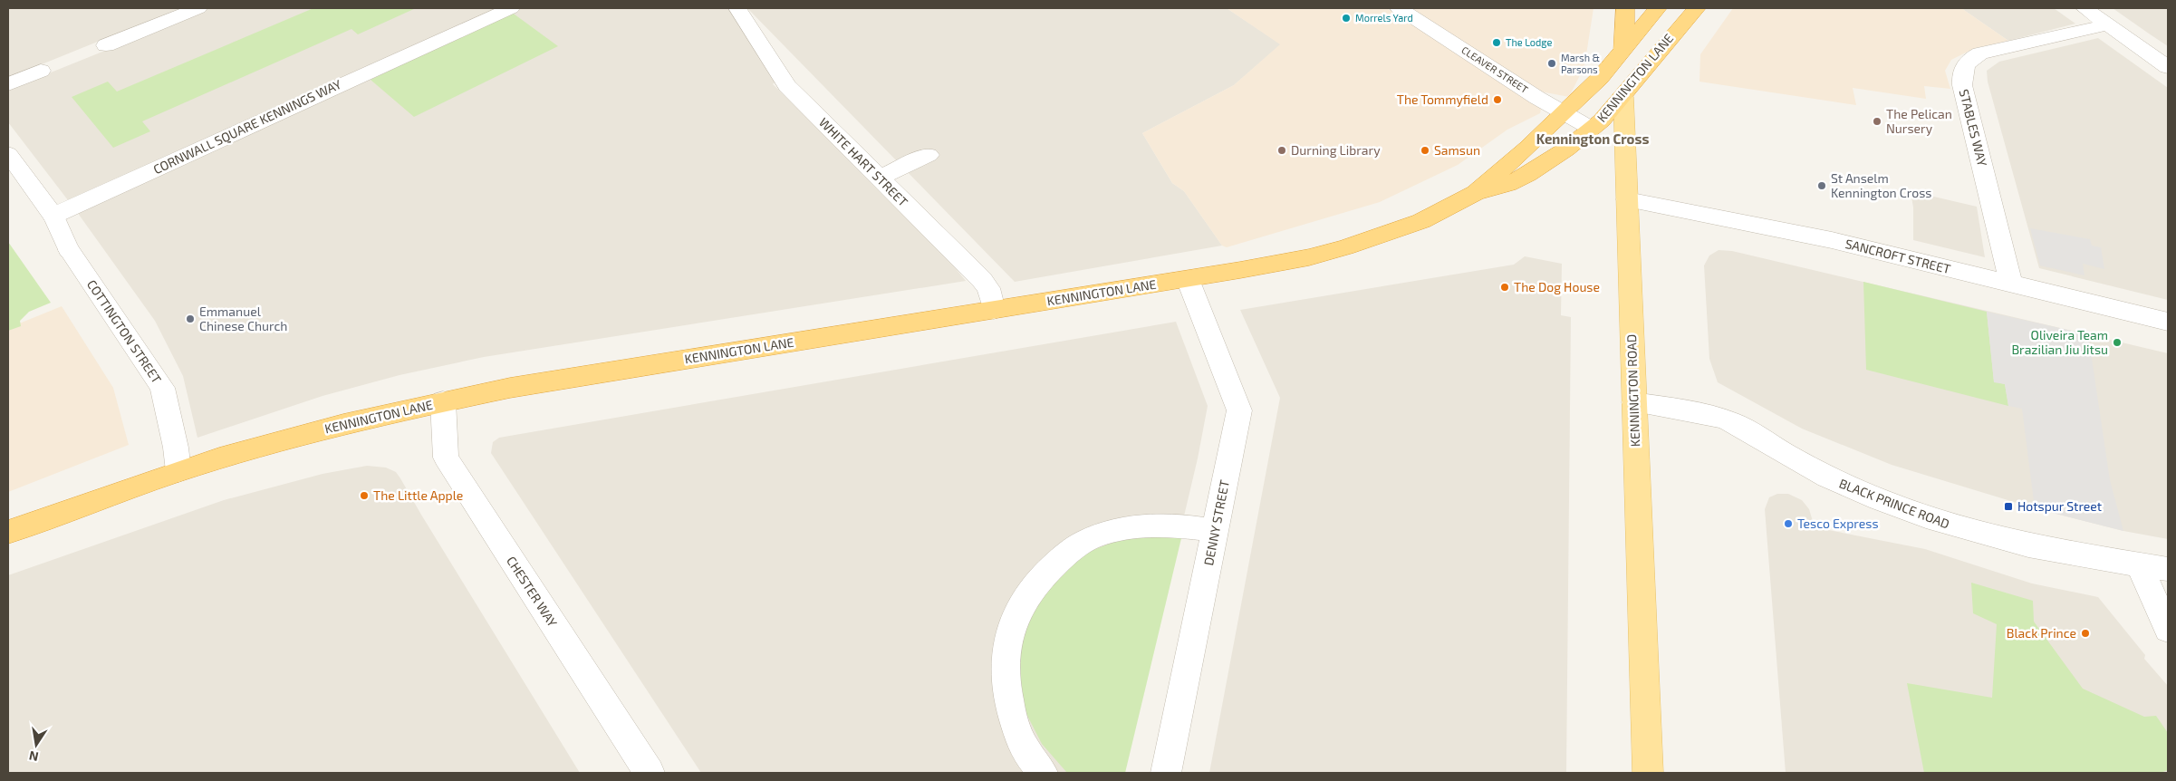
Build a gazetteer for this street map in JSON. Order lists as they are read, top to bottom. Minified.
{"streets":{"highway":["KENNINGTON LANE","KENNINGTON ROAD"],"street":["CLEAVER STREET","CORNWALL SQUARE KENNINGS WAY","STABLES WAY","WHITE HART STREET","SANCROFT STREET","COTTINGTON STREET","BLACK PRINCE ROAD","DENNY STREET","CHESTER WAY"]},"crossings":[["CLEAVER STREET","KENNINGTON LANE"],["KENNINGTON LANE","WHITE HART STREET"],["KENNINGTON LANE","COTTINGTON STREET"],["KENNINGTON LANE","KENNINGTON ROAD"],["KENNINGTON LANE","DENNY STREET"],["KENNINGTON LANE","CHESTER WAY"],["CORNWALL SQUARE KENNINGS WAY","COTTINGTON STREET"],["STABLES WAY","SANCROFT STREET"],["SANCROFT STREET","KENNINGTON ROAD"],["KENNINGTON ROAD","BLACK PRINCE ROAD"]],"districts":["Kennington Cross"],"places":{"other":["Morrels Yard","The Lodge","Marsh & Parsons","The Tommyfield","The Pelican Nursery","Durning Library","Samsun","St Anselm Kennington Cross","The Dog House","Emmanuel Chinese Church","Oliveira Team Brazilian Jiu Jitsu","The Little Apple","Tesco Express","Black Prince"],"transit":["Hotspur Street"]},"north":"bottom"}
